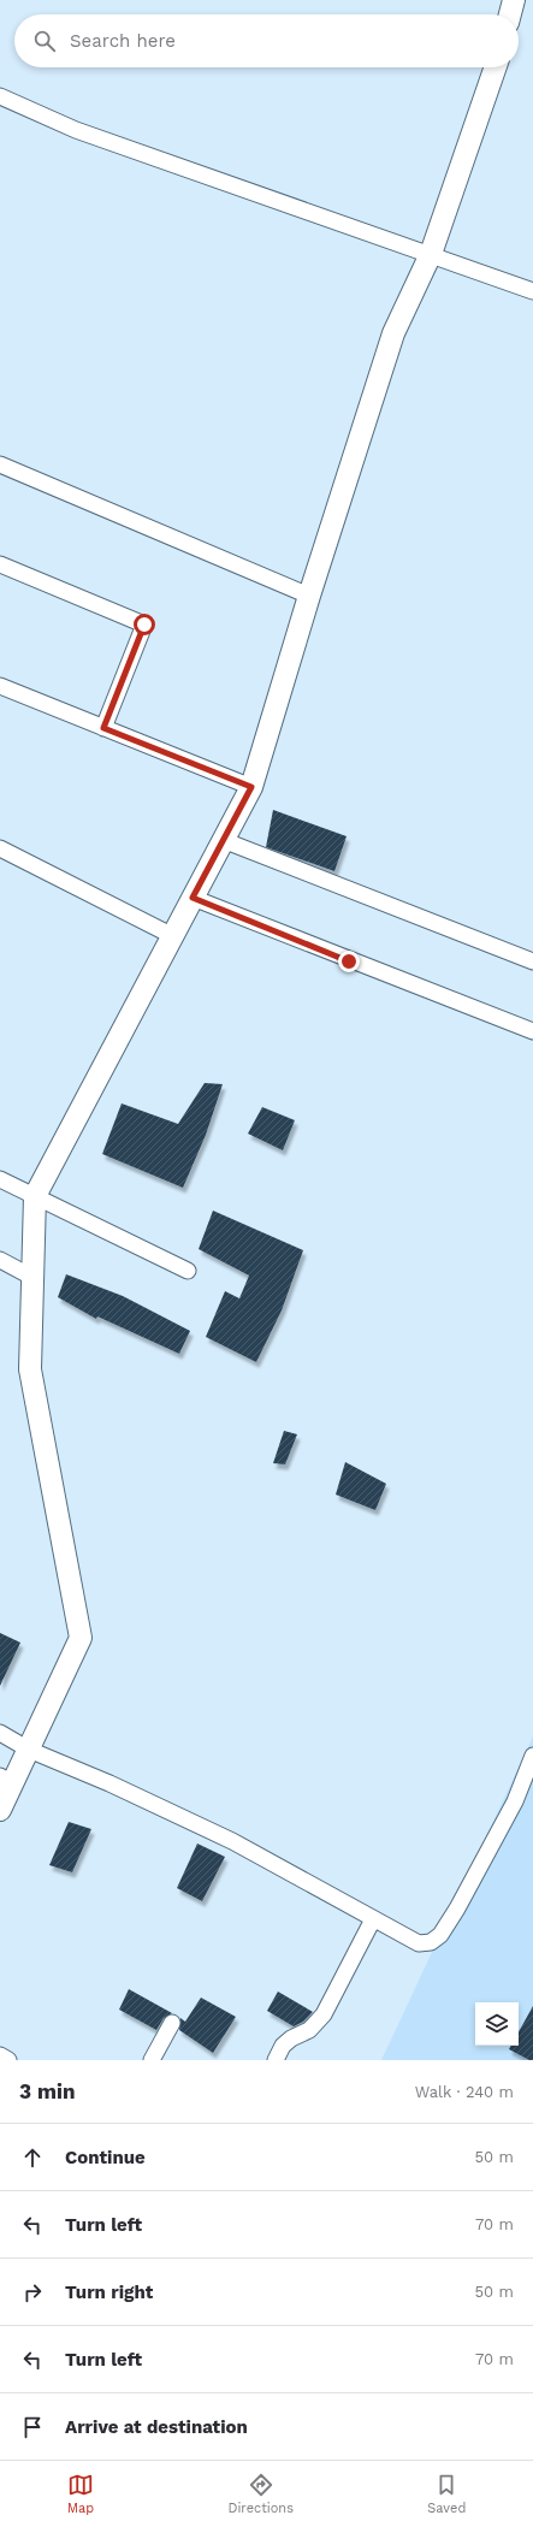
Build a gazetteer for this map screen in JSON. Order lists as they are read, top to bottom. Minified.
{"page":{"search":"Search here","heading":["3 min","Walk · 240 m"],"list":[["Continue","50 m"],["Turn left","70 m"],["Turn right","50 m"],["Turn left","70 m"],"Arrive at destination"],"nav":["Map","Directions","Saved"]}}
